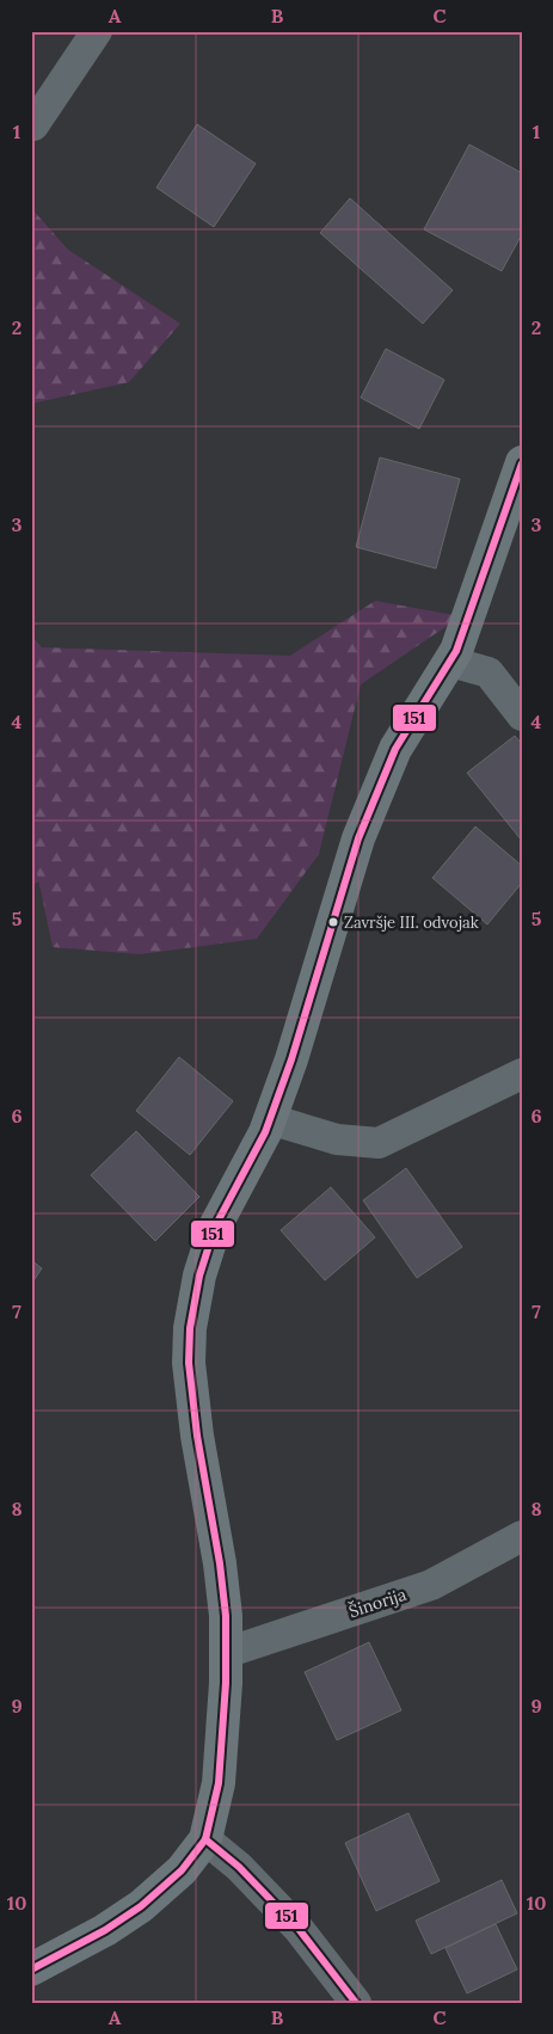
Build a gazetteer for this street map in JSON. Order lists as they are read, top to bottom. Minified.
{"streets":{"street":["Šinorija"]},"places":["Završje III. odvojak"],"lines":["transit line 151"],"grid":{"columns":["A","B","C"],"rows":["1","2","3","4","5","6","7","8","9","10"]}}
